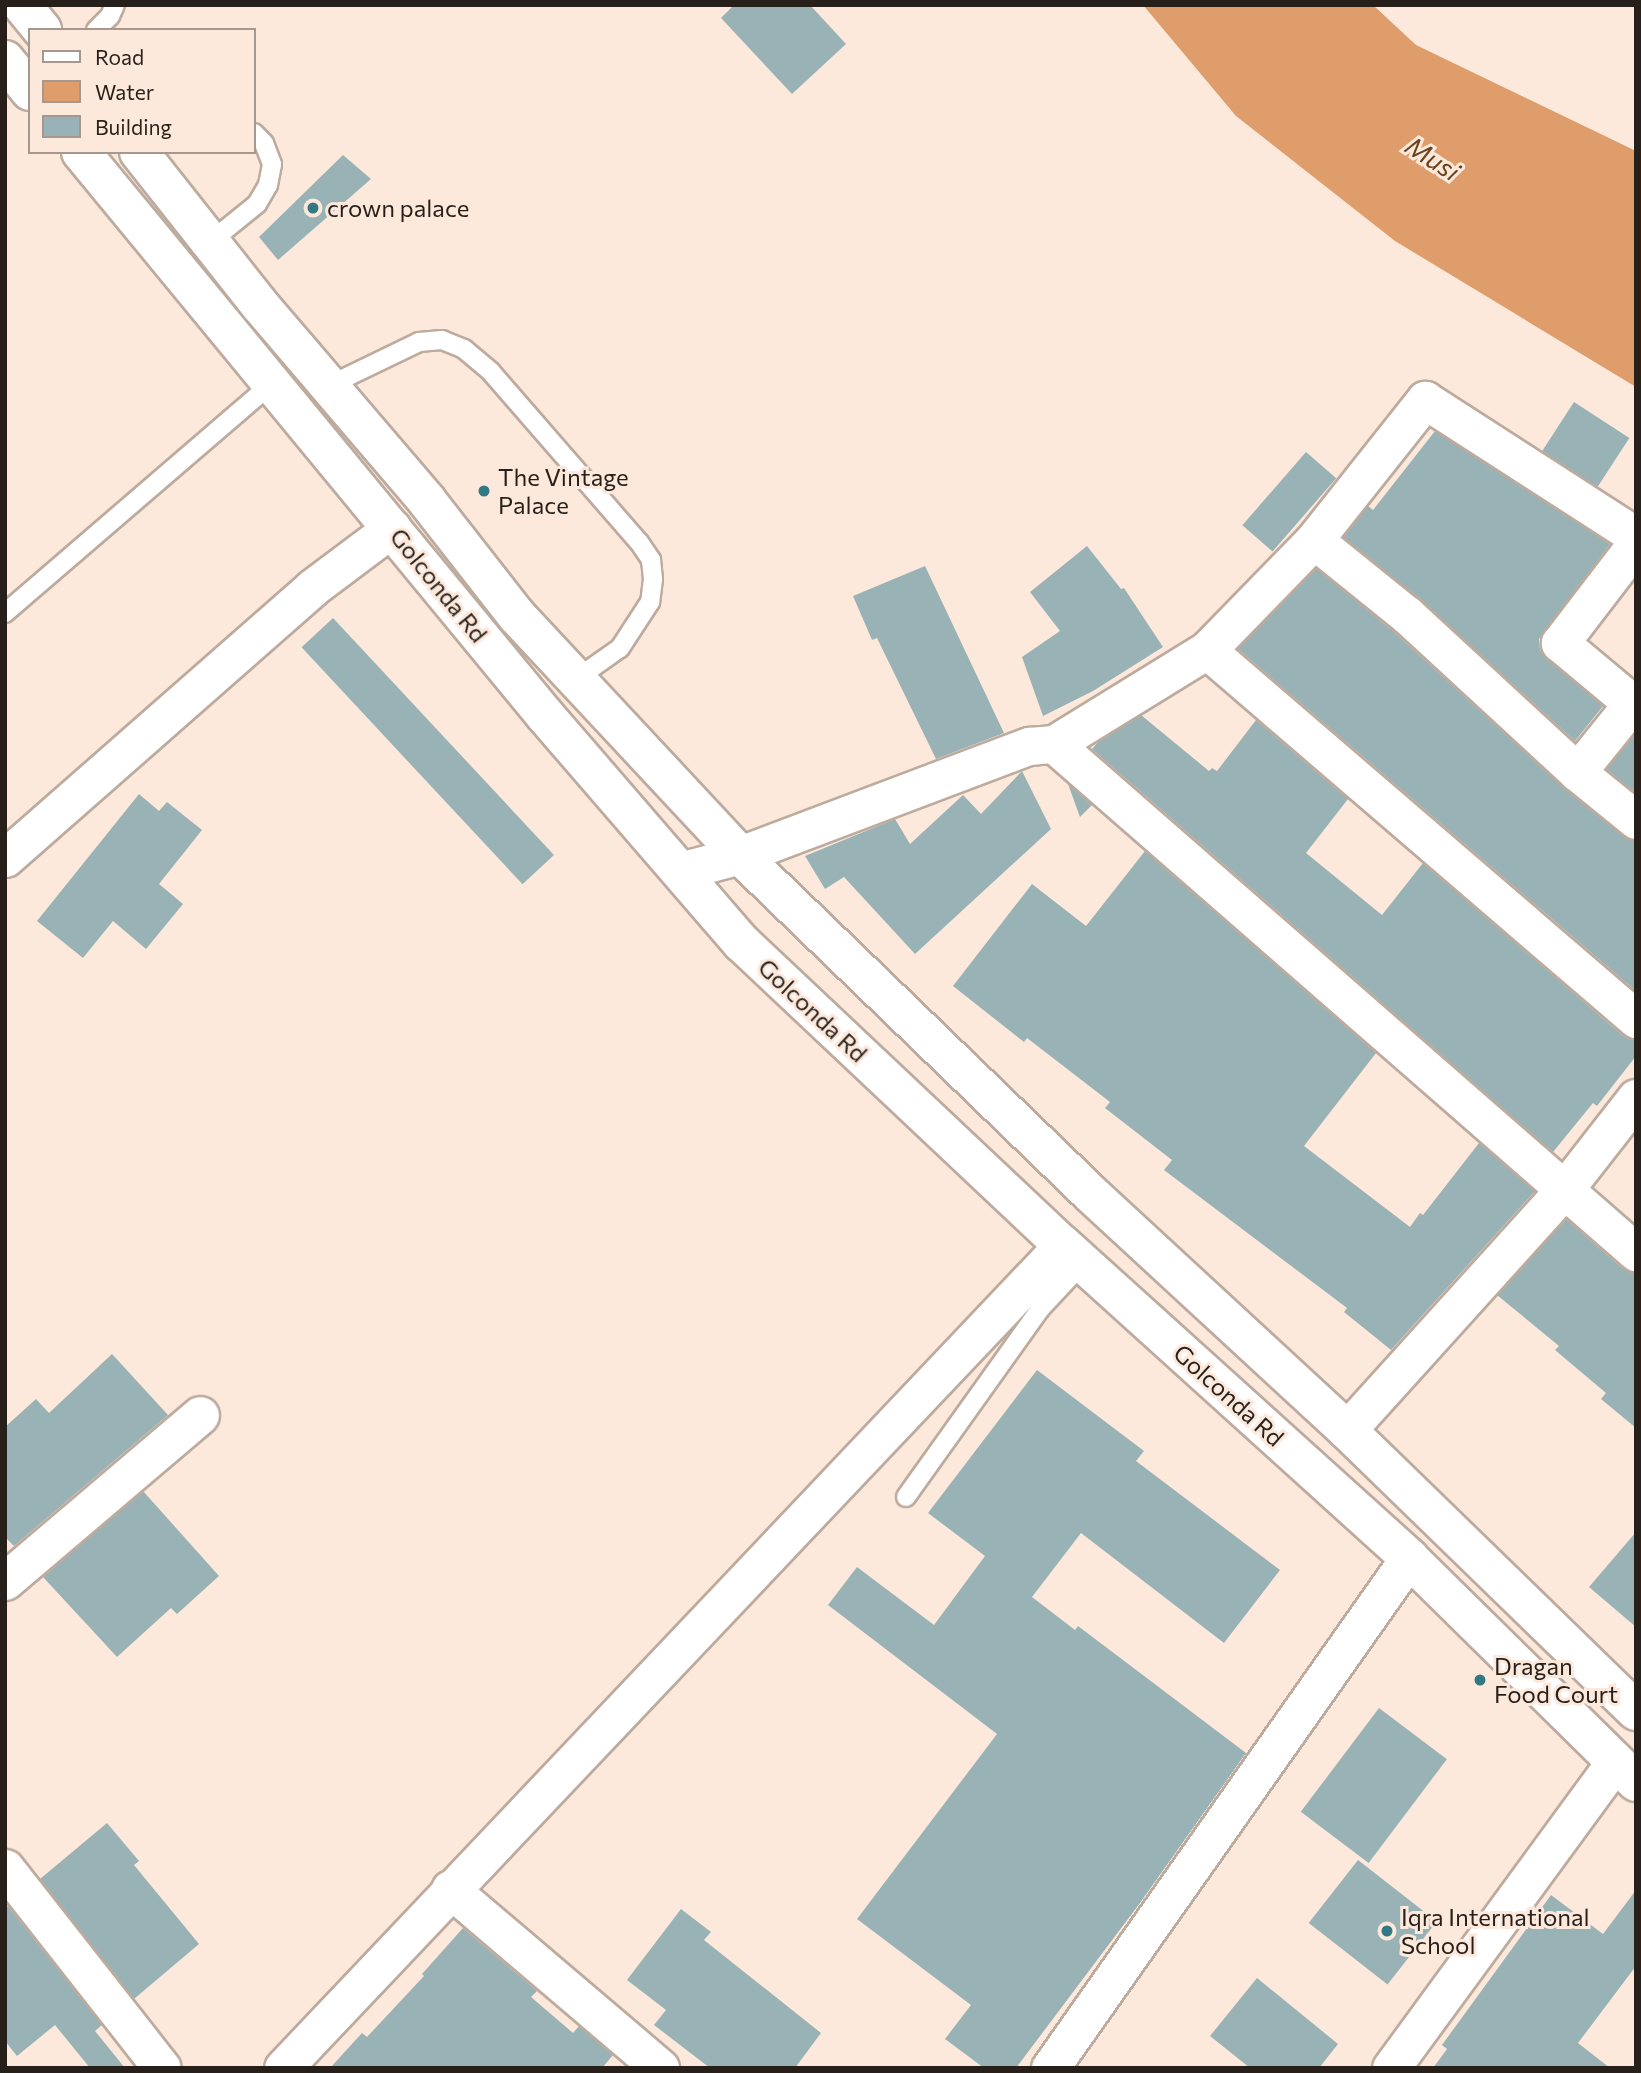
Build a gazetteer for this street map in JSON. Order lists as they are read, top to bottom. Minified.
{"streets":{"main road":["Golconda Rd"]},"water":["Musi"],"places":["crown palace","The Vintage Palace","Dragan Food Court","Iqra International School"],"legend":["Road","Water","Building"]}
